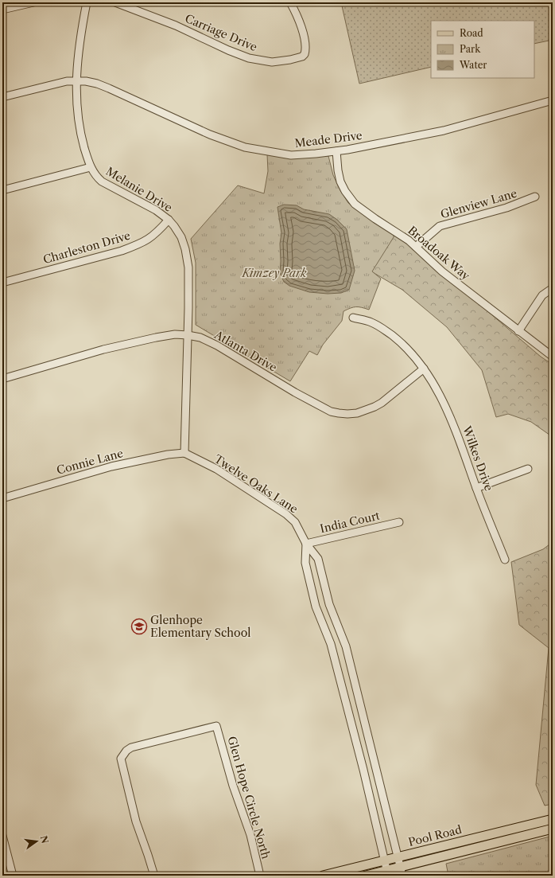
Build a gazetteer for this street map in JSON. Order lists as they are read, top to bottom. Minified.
{"streets":{"main road":["Pool Road"],"street":["Carriage Drive","Meade Drive","Melanie Drive","Glenview Lane","Charleston Drive","Broadoak Way","Atlanta Drive","Wilkes Drive","Connie Lane","Twelve Oaks Lane","India Court","Glen Hope Circle North"]},"crossings":[["Meade Drive","Melanie Drive"],["Meade Drive","Broadoak Way"],["Melanie Drive","Charleston Drive"],["Melanie Drive","Atlanta Drive"],["Melanie Drive","Connie Lane"],["Melanie Drive","Twelve Oaks Lane"],["Glenview Lane","Broadoak Way"],["Atlanta Drive","Wilkes Drive"],["Connie Lane","Twelve Oaks Lane"],["Twelve Oaks Lane","India Court"],["Twelve Oaks Lane","Pool Road"]],"parks":["Kimzey Park"],"places":{"school or university":["Glenhope Elementary School"]},"legend":["Road","Park","Water"],"north":"right"}
